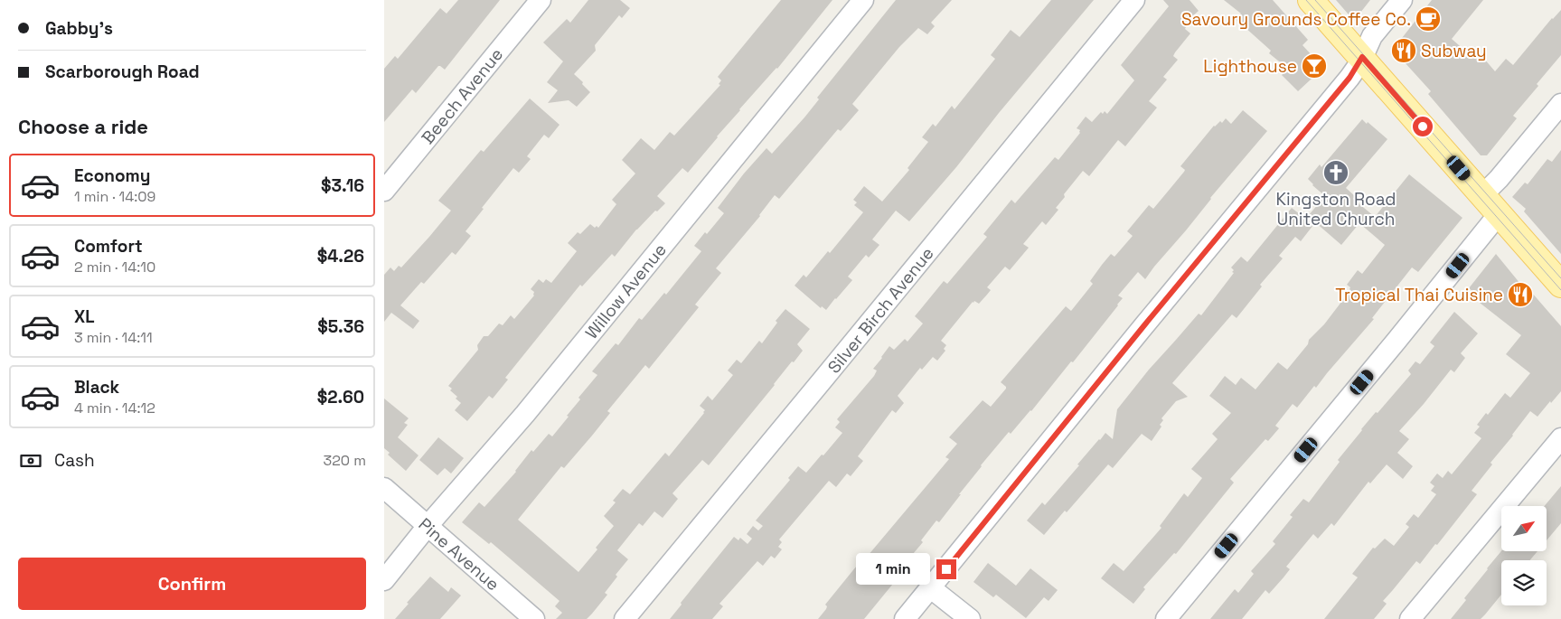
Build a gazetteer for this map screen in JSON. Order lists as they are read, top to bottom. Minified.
{"streets":{"street":["Beech Avenue","Willow Avenue","Silver Birch Avenue","Pine Avenue"]},"crossings":[["Willow Avenue","Pine Avenue"]],"places":{"cafe":["Savoury Grounds Coffee Co."],"restaurant":["Subway","Tropical Thai Cuisine"],"bar":["Lighthouse"],"church":["Kingston Road United Church"]},"north":"top right","page":{"banner":["Gabby's","Scarborough Road"],"heading":"Choose a ride","list":[{"name":"Economy","note":"1 min · 14:09","value":"$3.16"},{"name":"Comfort","note":"2 min · 14:10","value":"$4.26"},{"name":"XL","note":"3 min · 14:11","value":"$5.36"},{"name":"Black","note":"4 min · 14:12","value":"$2.60"}],"pay":["Cash","320 m"],"buttons":"Confirm","bubble":"1 min"}}
